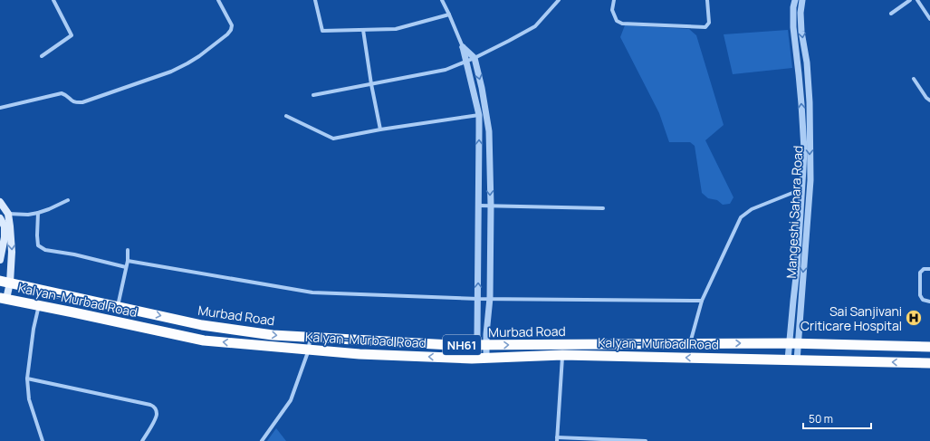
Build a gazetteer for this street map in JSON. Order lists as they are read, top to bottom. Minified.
{"streets":{"highway":["Kalyan-Murbad Road","Murbad Road","NH61"],"street":["Mangeshi Sahara Road"]},"crossings":[["Mangeshi Sahara Road","Kalyan-Murbad Road"],["Mangeshi Sahara Road","Murbad Road"]],"one_way":["Kalyan-Murbad Road","Murbad Road"],"places":{"hospital":["Sai Sanjivani Criticare Hospital"]},"scale_bar":"50 m"}
